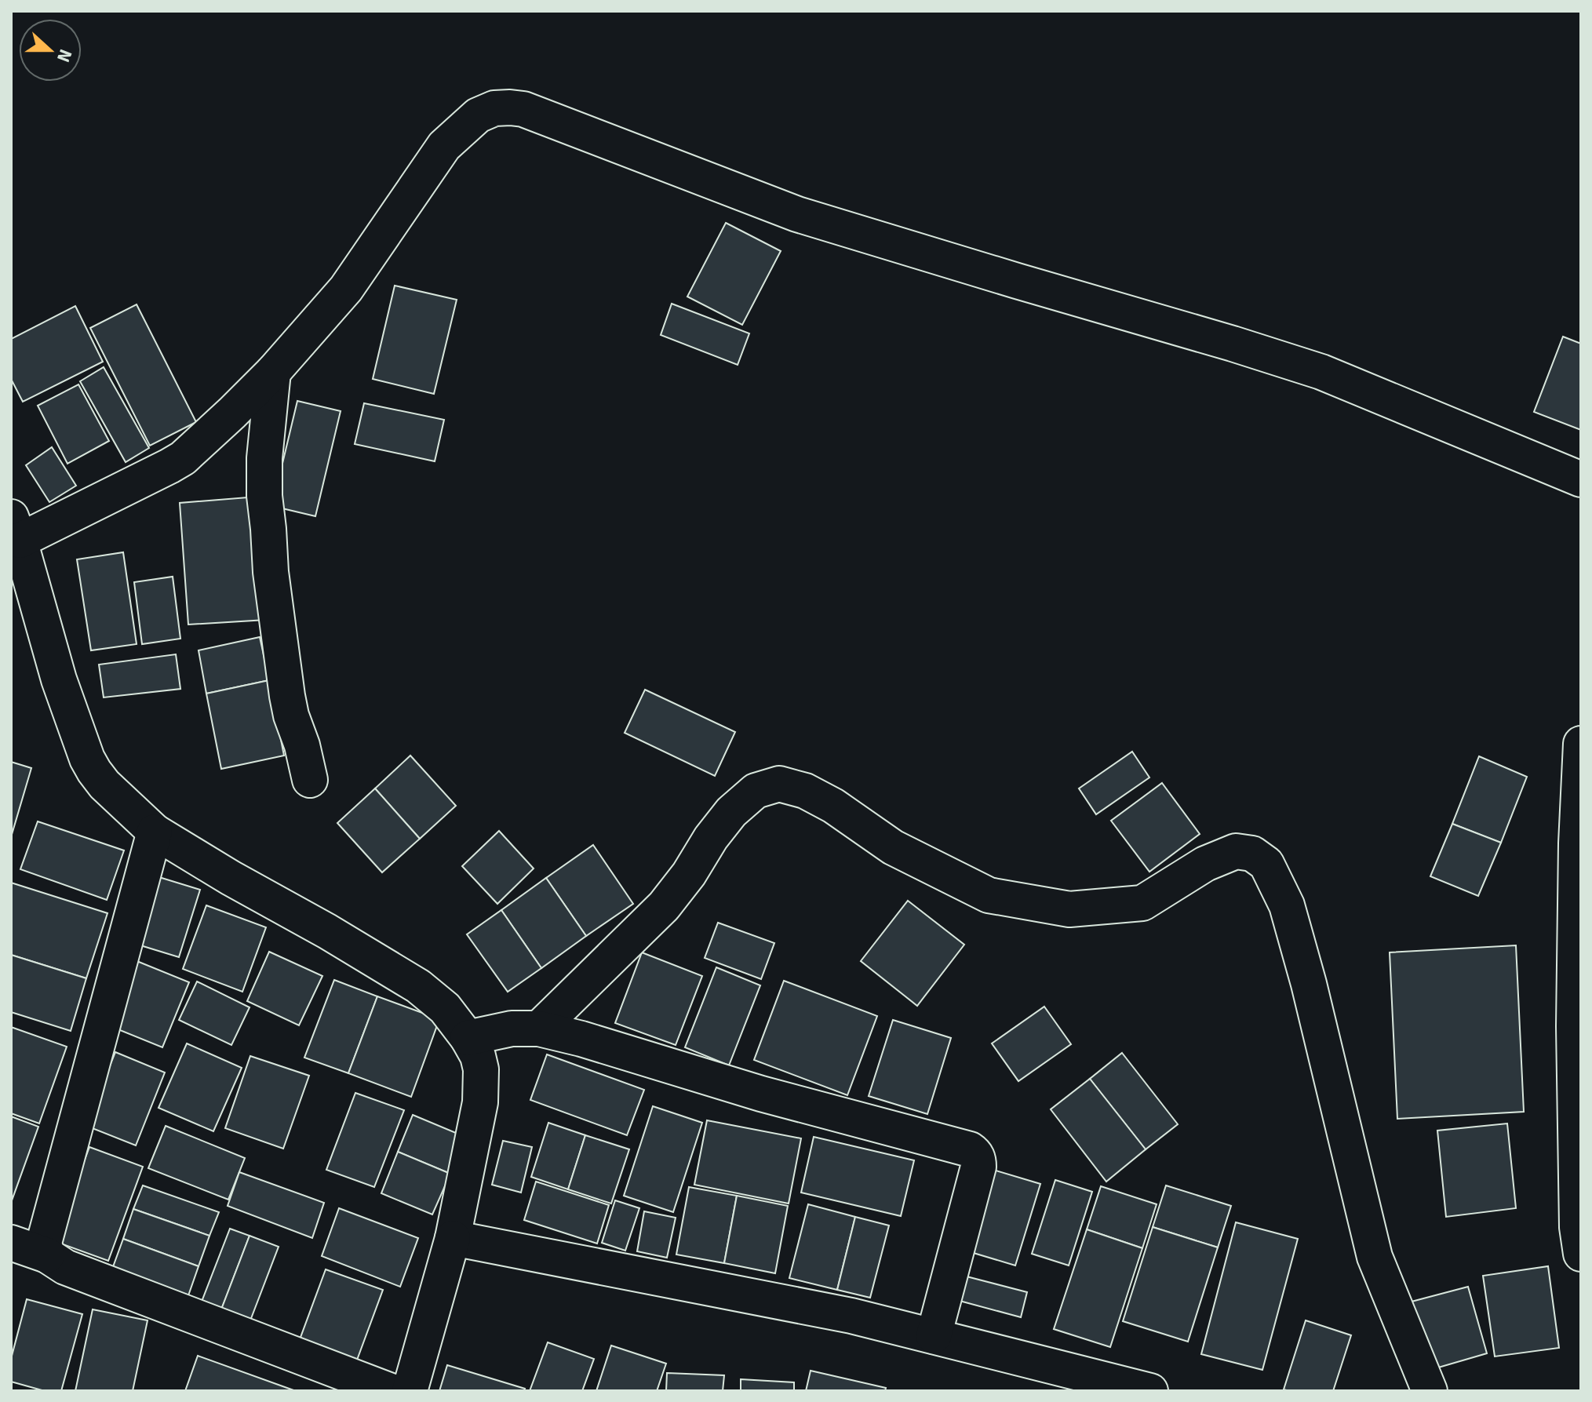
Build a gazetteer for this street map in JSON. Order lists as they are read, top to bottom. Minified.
{"north":"right"}
